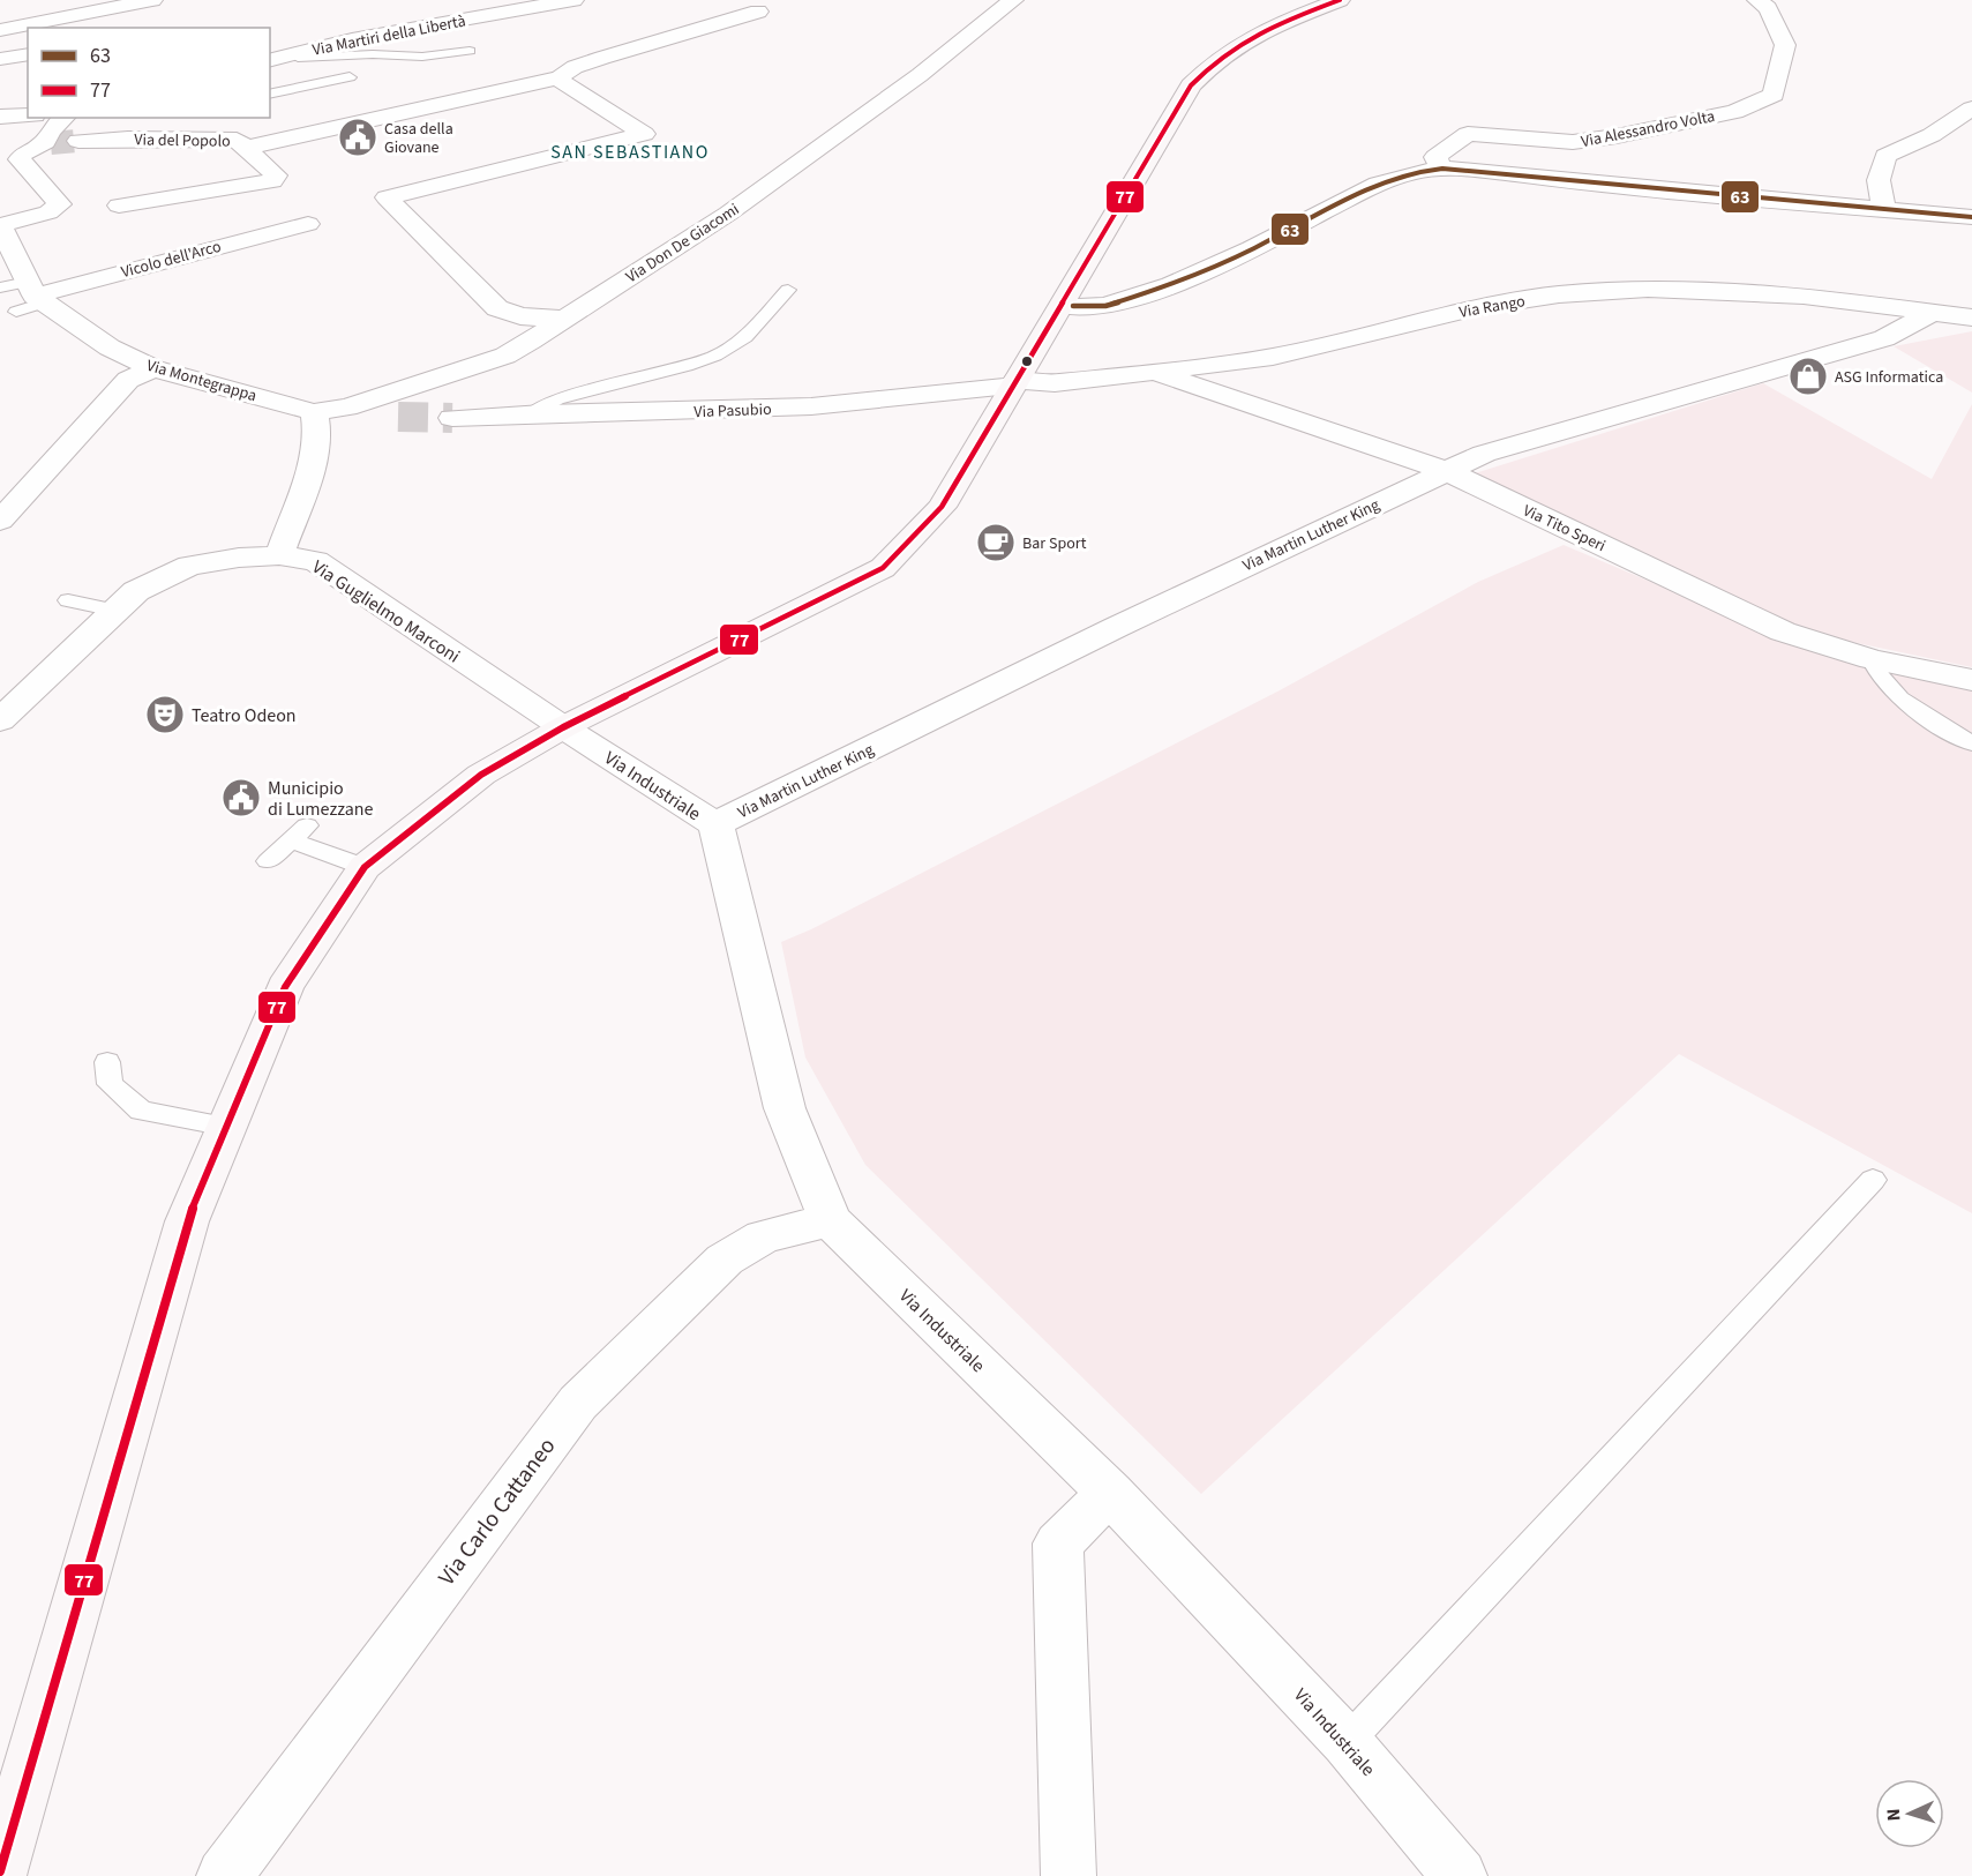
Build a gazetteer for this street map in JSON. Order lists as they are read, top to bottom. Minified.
{"streets":{"street":["Via Martiri della Libertà","Via Alessandro Volta","Via del Popolo","Via Don De Giacomi","Vicolo dell'Arco","Via Rango","Via Montegrappa","Via Pasubio","Via Tito Speri","Via Martin Luther King","Via Guglielmo Marconi","Via Industriale","Via Carlo Cattaneo"]},"crossings":[["Via Don De Giacomi","Via Montegrappa"],["Vicolo dell'Arco","Via Montegrappa"],["Via Rango","Via Pasubio"],["Via Rango","Via Tito Speri"],["Via Rango","Via Martin Luther King"],["Via Tito Speri","Via Martin Luther King"],["Via Martin Luther King","Via Industriale"],["Via Guglielmo Marconi","Via Industriale"],["Via Industriale","Via Carlo Cattaneo"]],"districts":["SAN SEBASTIANO"],"places":{"public building":["Casa della Giovane","Municipio di Lumezzane"],"shop":["ASG Informatica"],"cafe":["Bar Sport"],"theatre":["Teatro Odeon"]},"lines":["transit line 77","transit line 63"],"legend":["63","77"],"north":"left"}
